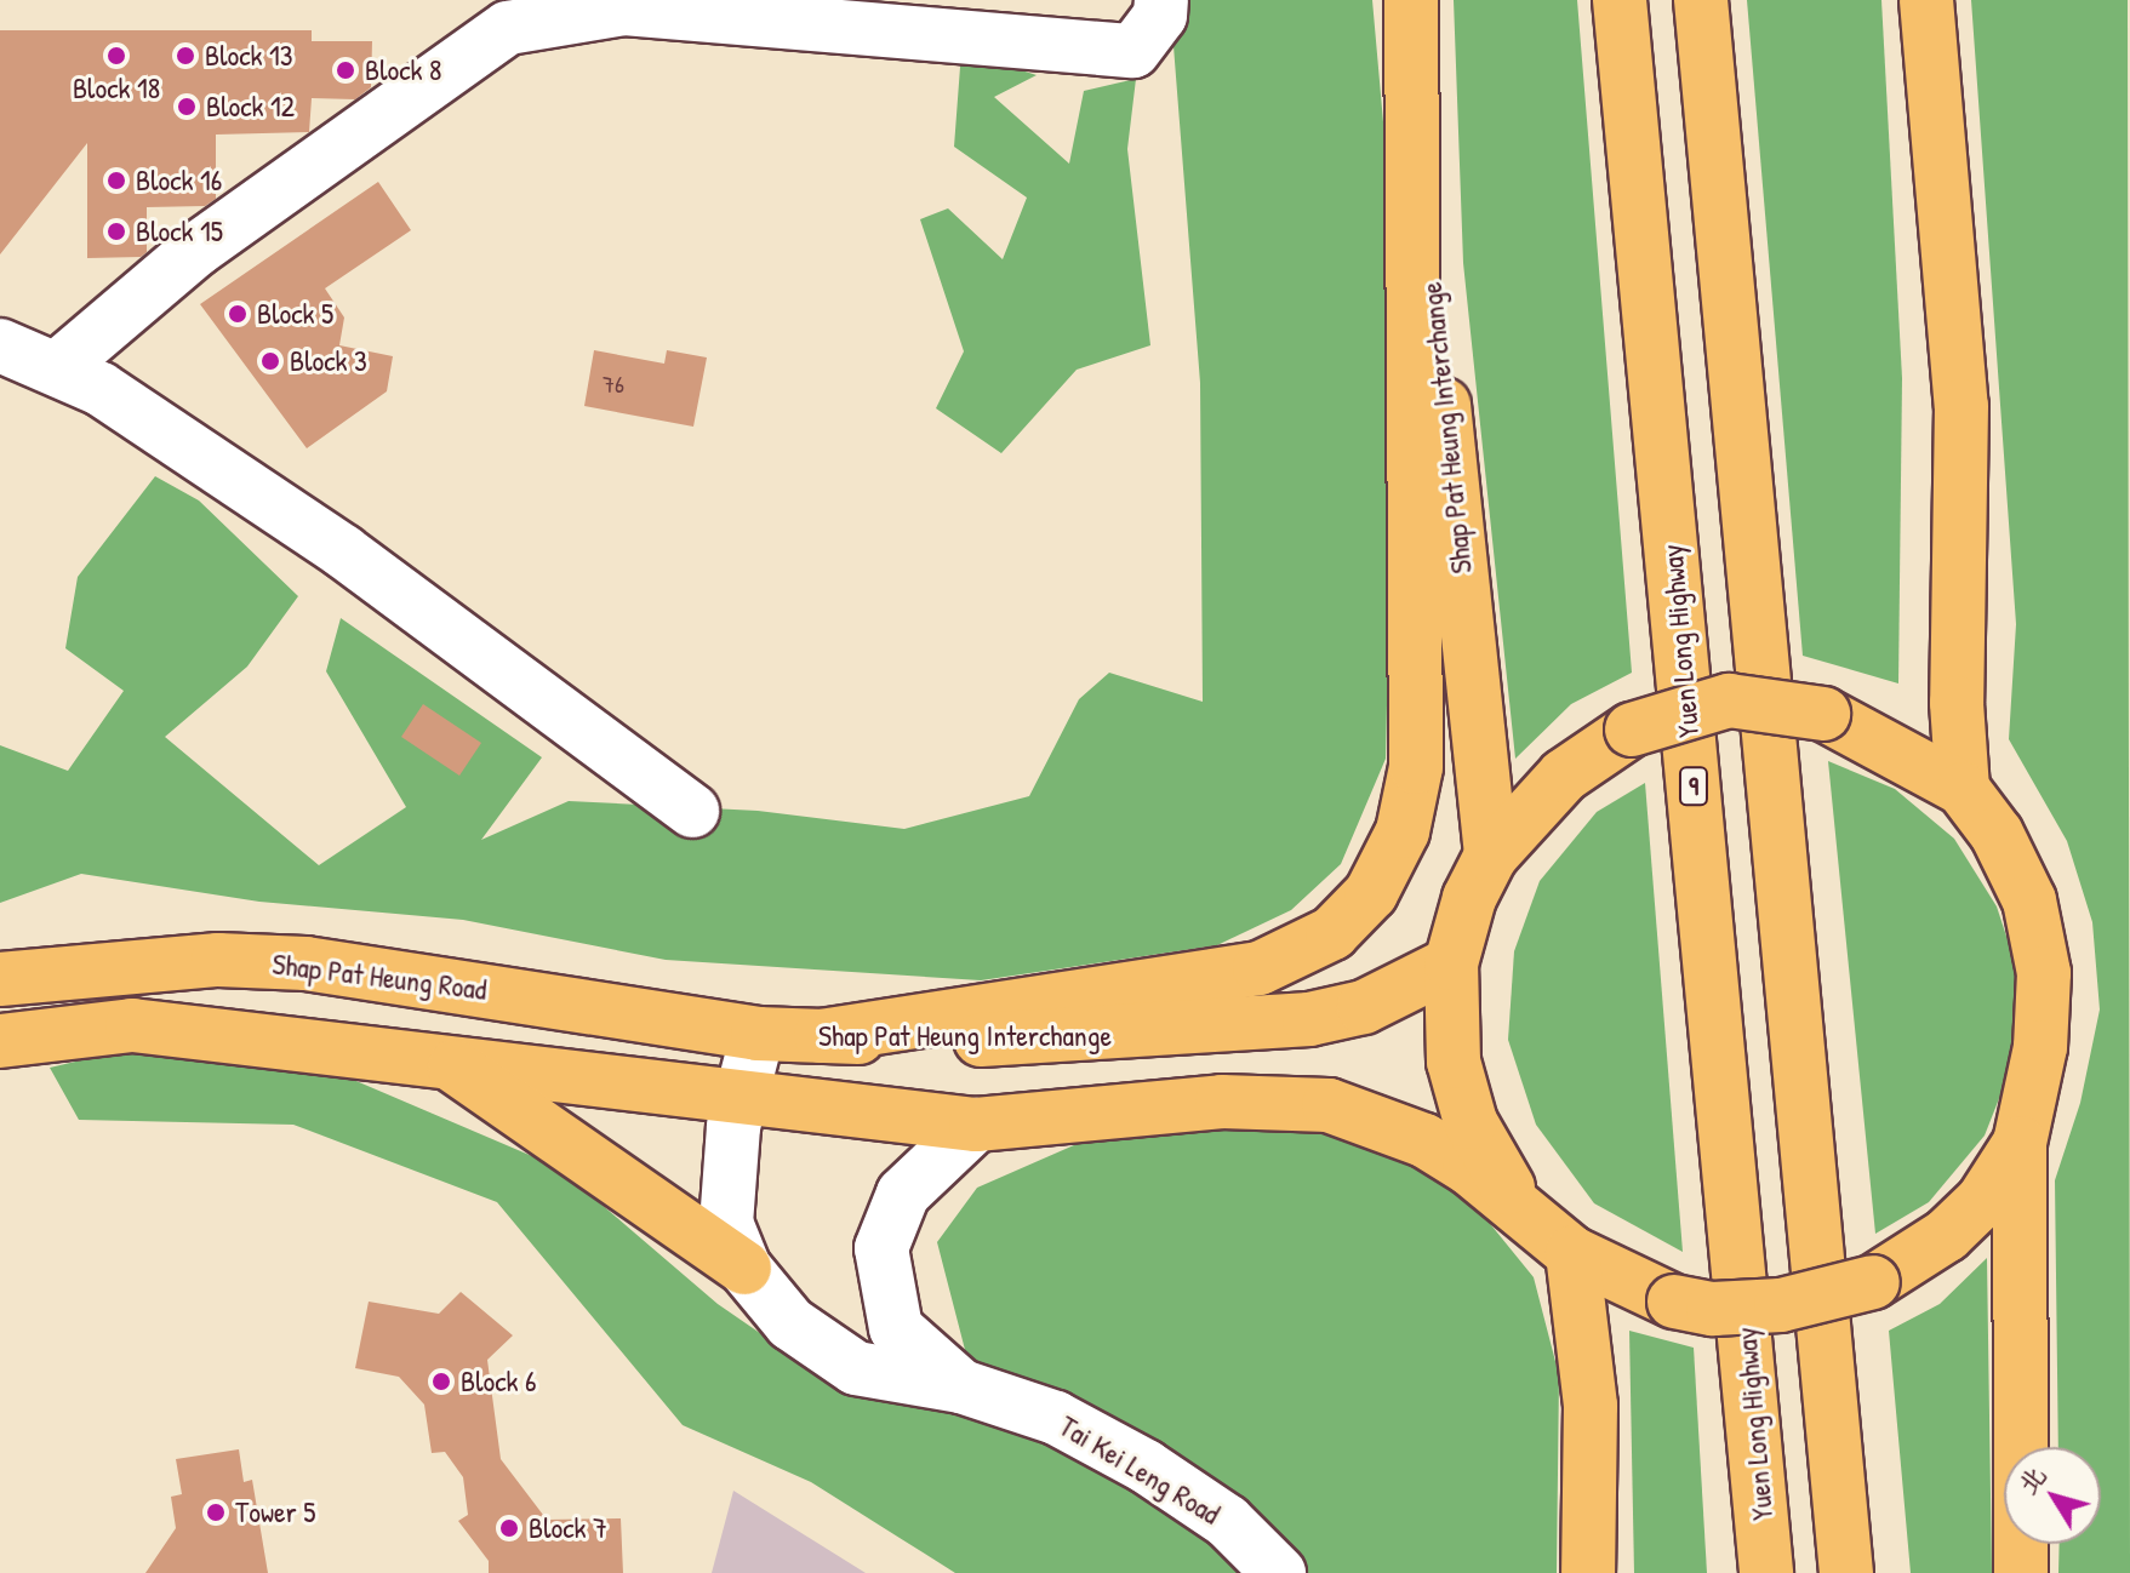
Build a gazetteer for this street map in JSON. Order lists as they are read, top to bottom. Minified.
{"streets":{"main road":["Shap Pat Heung Interchange","Yuen Long Highway","9","Shap Pat Heung Road"],"street":["Tai Kei Leng Road"]},"crossings":[["Shap Pat Heung Interchange","Shap Pat Heung Road"],["Shap Pat Heung Interchange","Tai Kei Leng Road"],["Shap Pat Heung Road","Tai Kei Leng Road"]],"places":["Block 18","Block 13","Block 8","Block 12","Block 16","Block 15","Block 5","Block 3","Block 6","Tower 5","Block 7"],"house_numbers":["76"],"north":"top left"}
